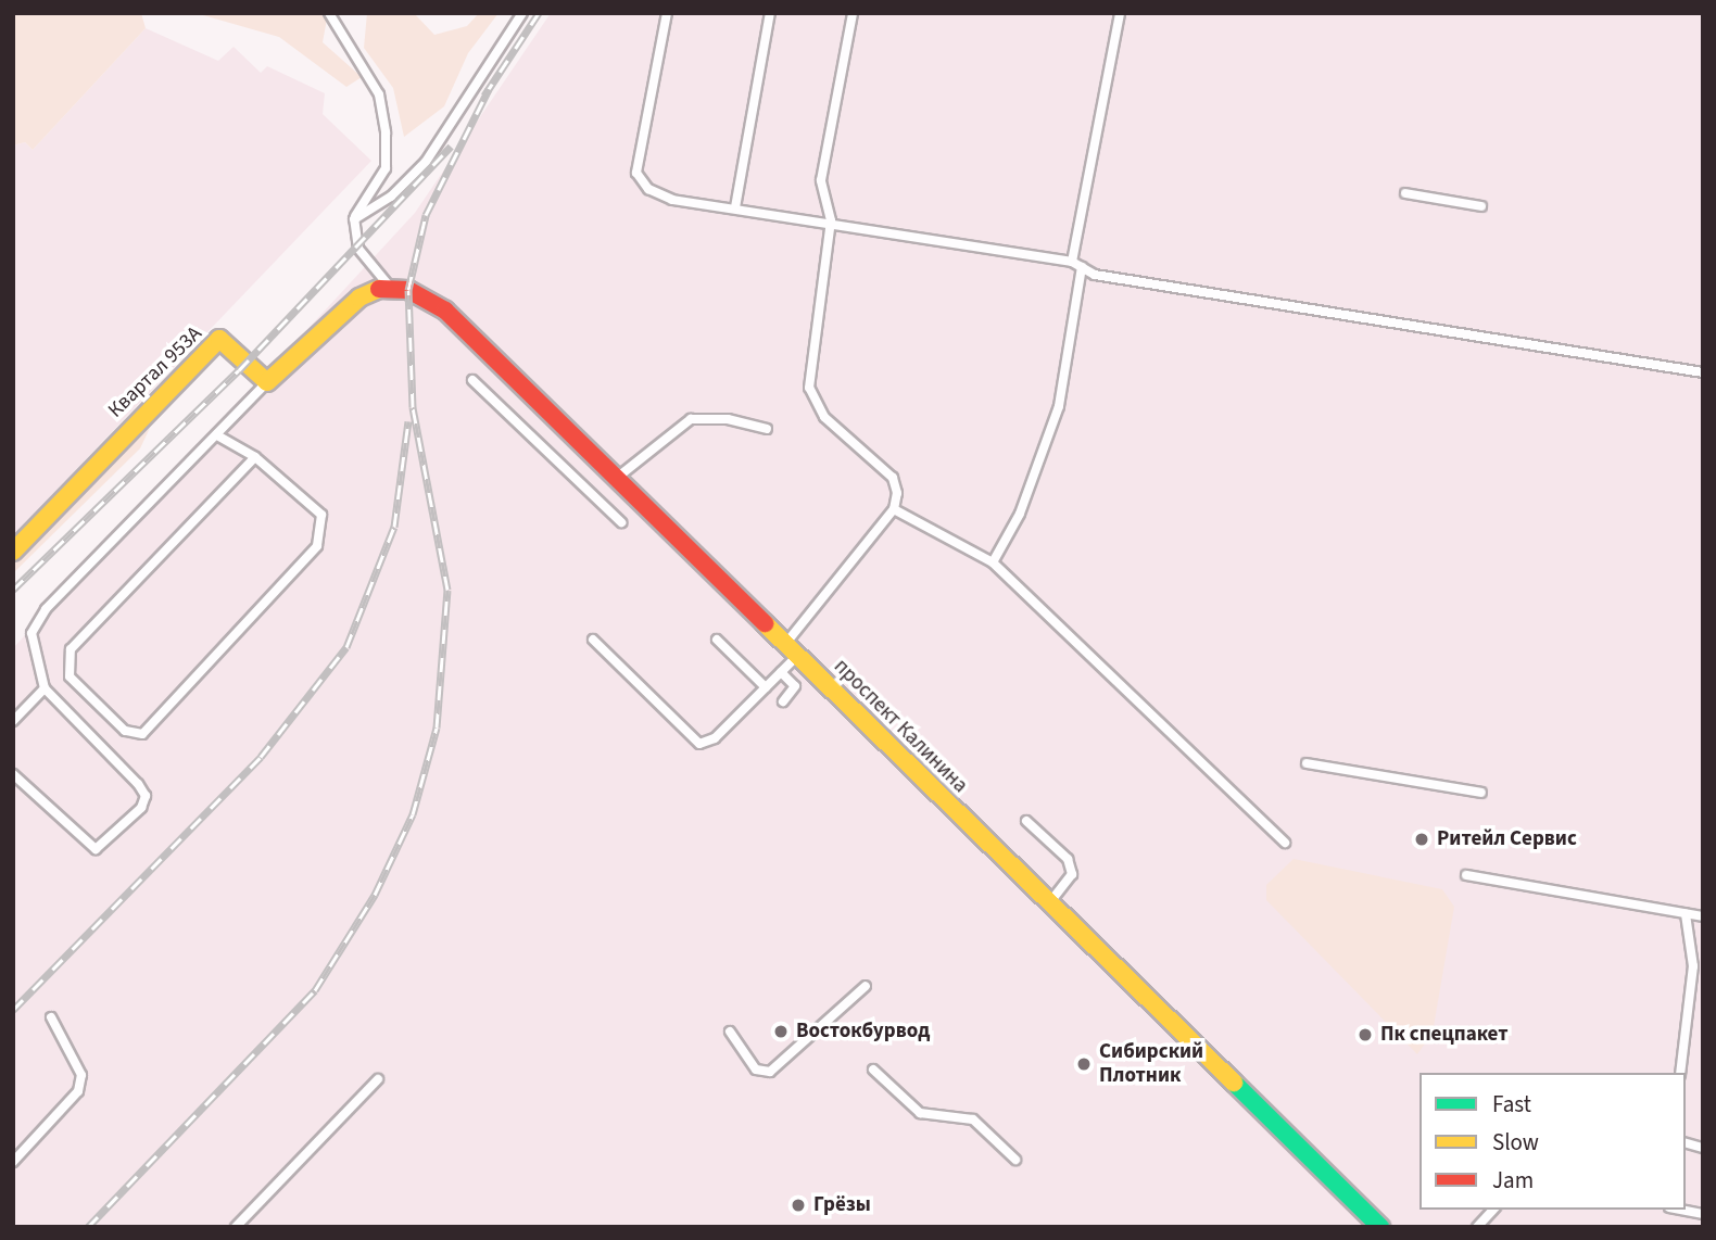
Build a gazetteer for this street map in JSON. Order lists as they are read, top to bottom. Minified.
{"streets":{"street":["Квартал 953А","проспект Калинина"]},"places":["Ритейл Сервис","Востокбурвод","Пк спецпакет","Сибирский Плотник","Грёзы"],"legend":["Fast","Slow","Jam"]}
